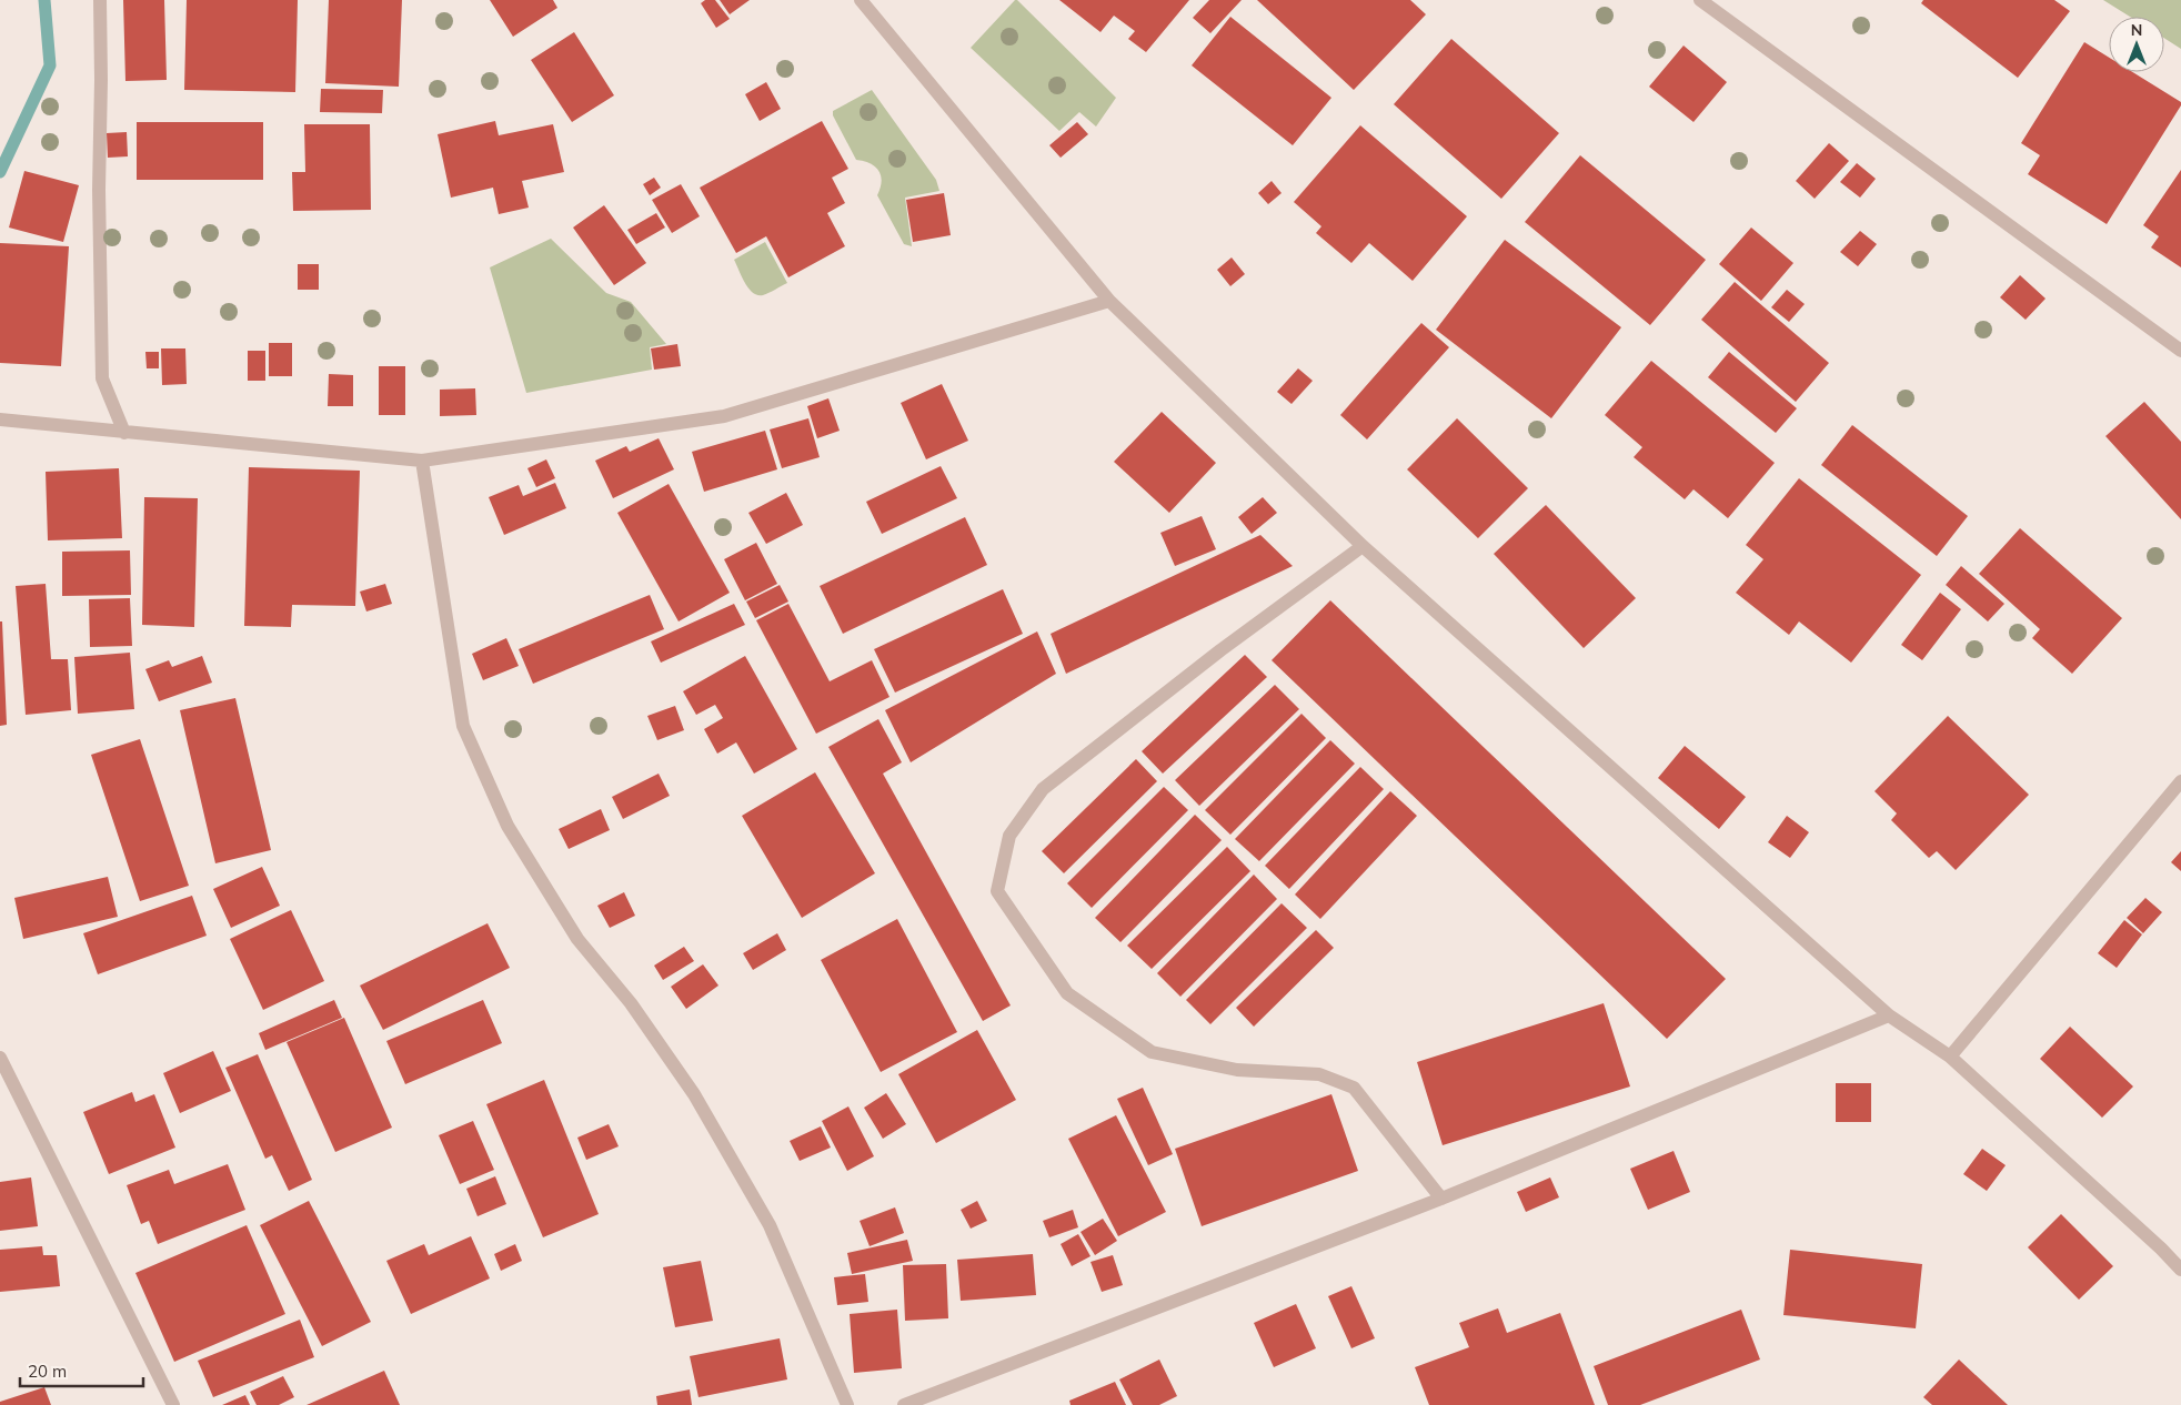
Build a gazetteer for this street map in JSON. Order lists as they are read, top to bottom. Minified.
{"scale_bar":"20 m","north":"top"}
